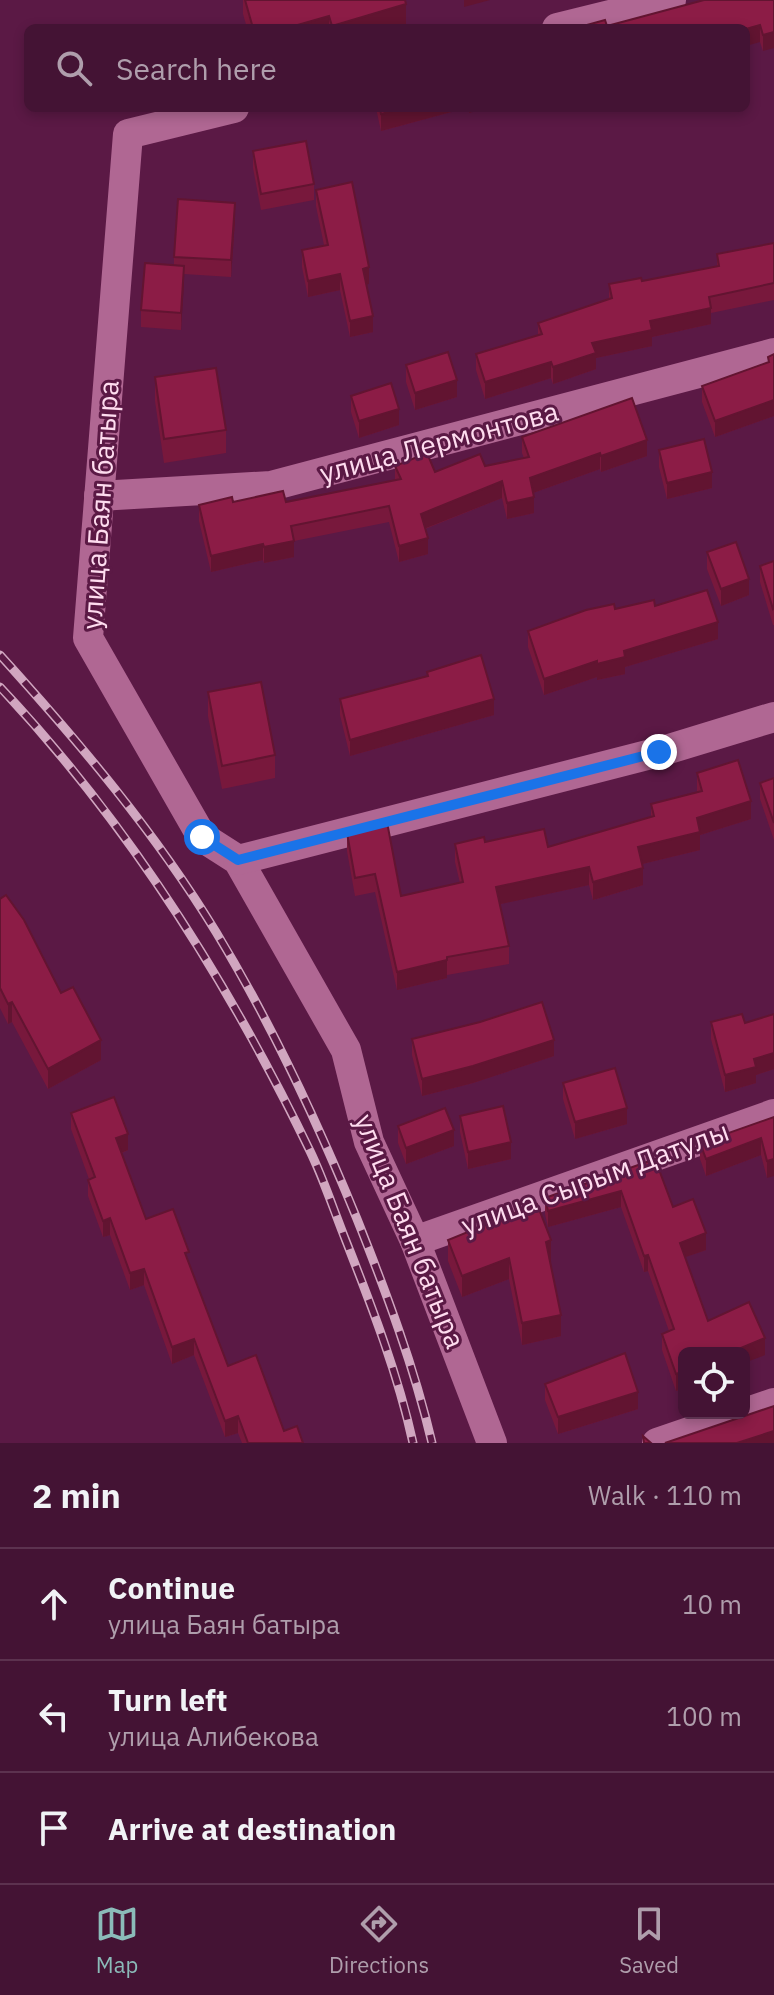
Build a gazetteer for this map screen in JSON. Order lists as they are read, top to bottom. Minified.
{"streets":{"street":["улица Лермонтова","улица Баян батыра","улица Сырым Датулы"]},"crossings":[["улица Лермонтова","улица Баян батыра"],["улица Баян батыра","улица Сырым Датулы"]],"page":{"search":"Search here","heading":["2 min","Walk · 110 m"],"list":[["Continue","улица Баян батыра","10 m"],["Turn left","улица Алибекова","100 m"],"Arrive at destination"],"nav":["Map","Directions","Saved"]}}
